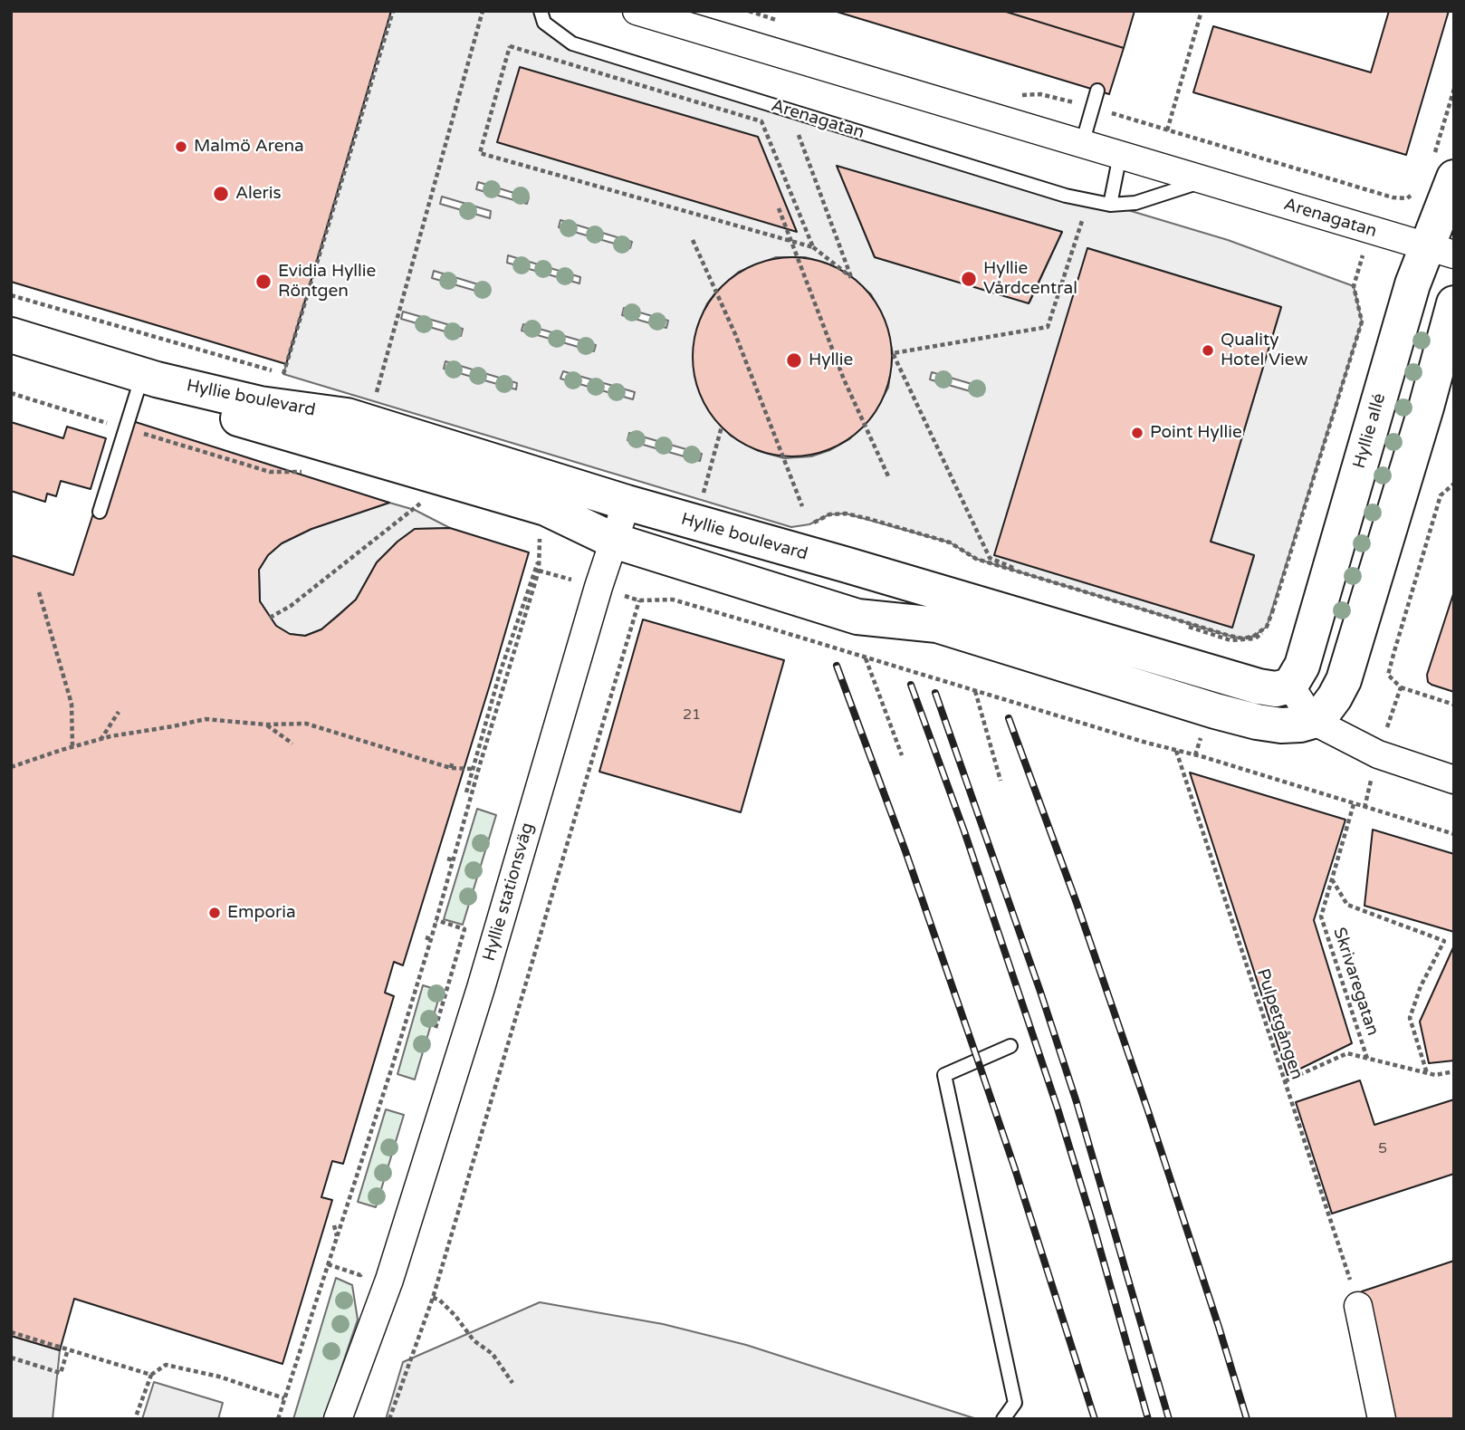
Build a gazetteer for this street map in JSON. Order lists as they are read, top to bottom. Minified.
{"streets":{"street":["Arenagatan","Hyllie boulevard","Hyllie allé","Hyllie stationsväg"],"path":["Skrivaregatan","Pulpetgången"]},"crossings":[["Arenagatan","Hyllie allé"],["Hyllie boulevard","Hyllie allé"],["Hyllie boulevard","Hyllie stationsväg"],["Skrivaregatan","Pulpetgången"]],"places":["Malmö Arena","Aleris","Hyllie Vårdcentral","Evidia Hyllie Röntgen","Quality Hotel View","Hyllie","Point Hyllie","Emporia"],"house_numbers":["21","5"]}
